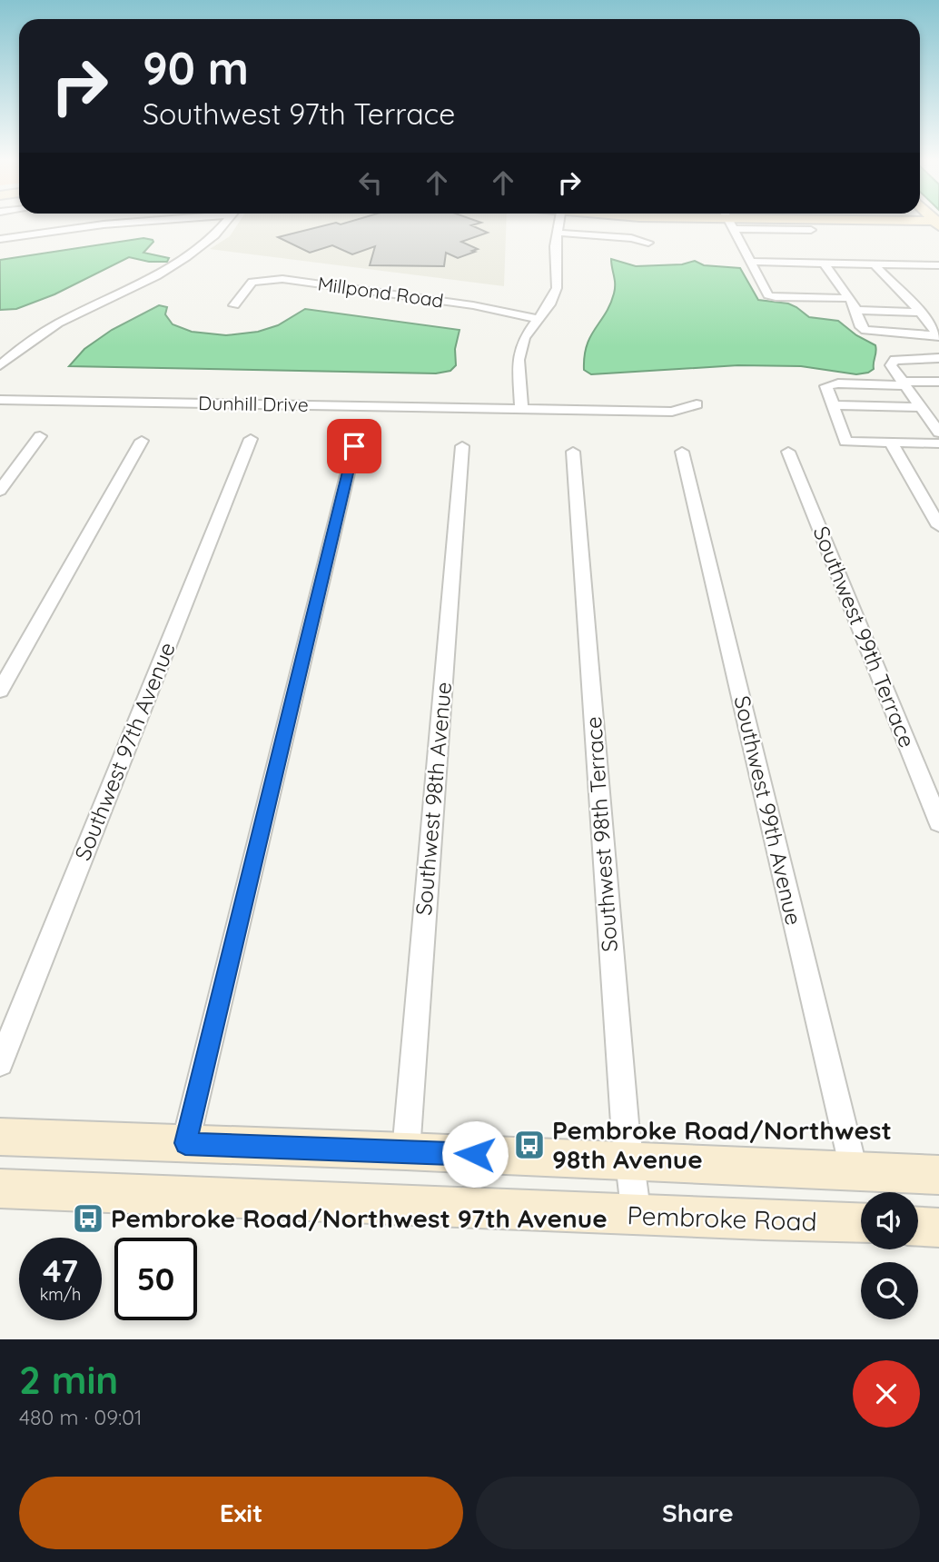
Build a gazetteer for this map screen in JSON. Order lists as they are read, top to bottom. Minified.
{"streets":{"main road":["Pembroke Road"],"street":["Millpond Road","Dunhill Drive","Southwest 99th Terrace","Southwest 97th Avenue","Southwest 98th Avenue","Southwest 99th Avenue","Southwest 98th Terrace"]},"crossings":[["Southwest 98th Terrace","Pembroke Road"]],"places":{"bus stop":["Pembroke Road/Northwest 98th Avenue","Pembroke Road/Northwest 97th Avenue"]},"page":{"turn":["90 m","Southwest 97th Terrace"],"speed":"47 km/h","limit":"50","heading":["2 min","480 m · 09:01"],"buttons":["Exit","Share"]}}
